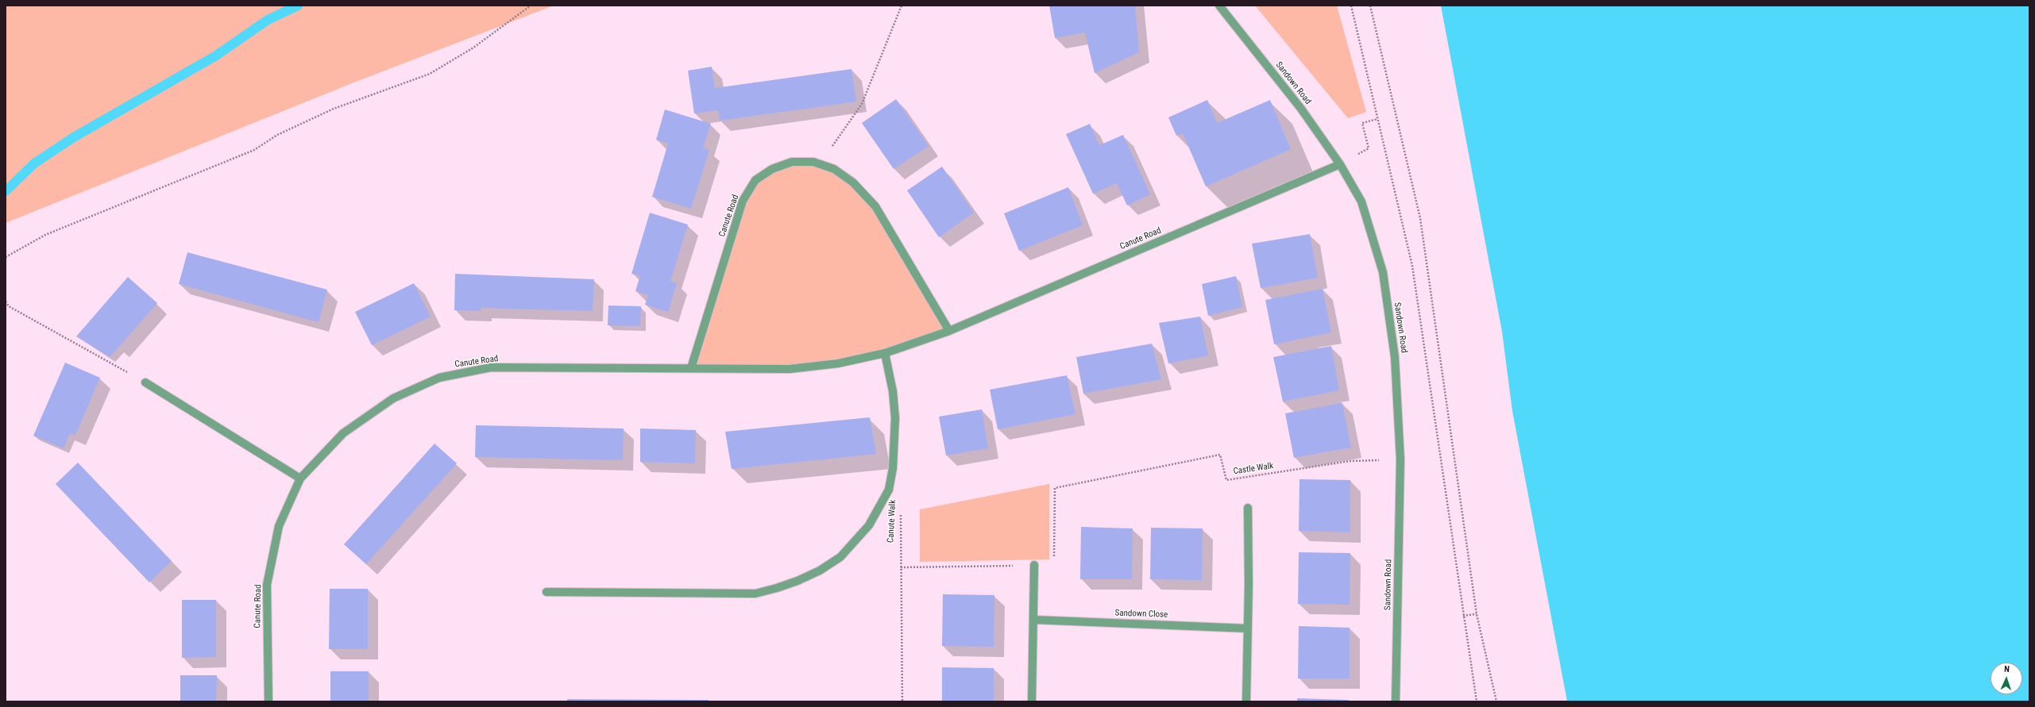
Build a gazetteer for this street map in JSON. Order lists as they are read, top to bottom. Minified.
{"streets":{"street":["Sandown Road","Canute Road","Canute Walk","Sandown Close"],"path":["Castle Walk"]},"crossings":[["Sandown Road","Canute Road"],["Sandown Road","Castle Walk"],["Canute Road","Canute Walk"]],"north":"top"}
